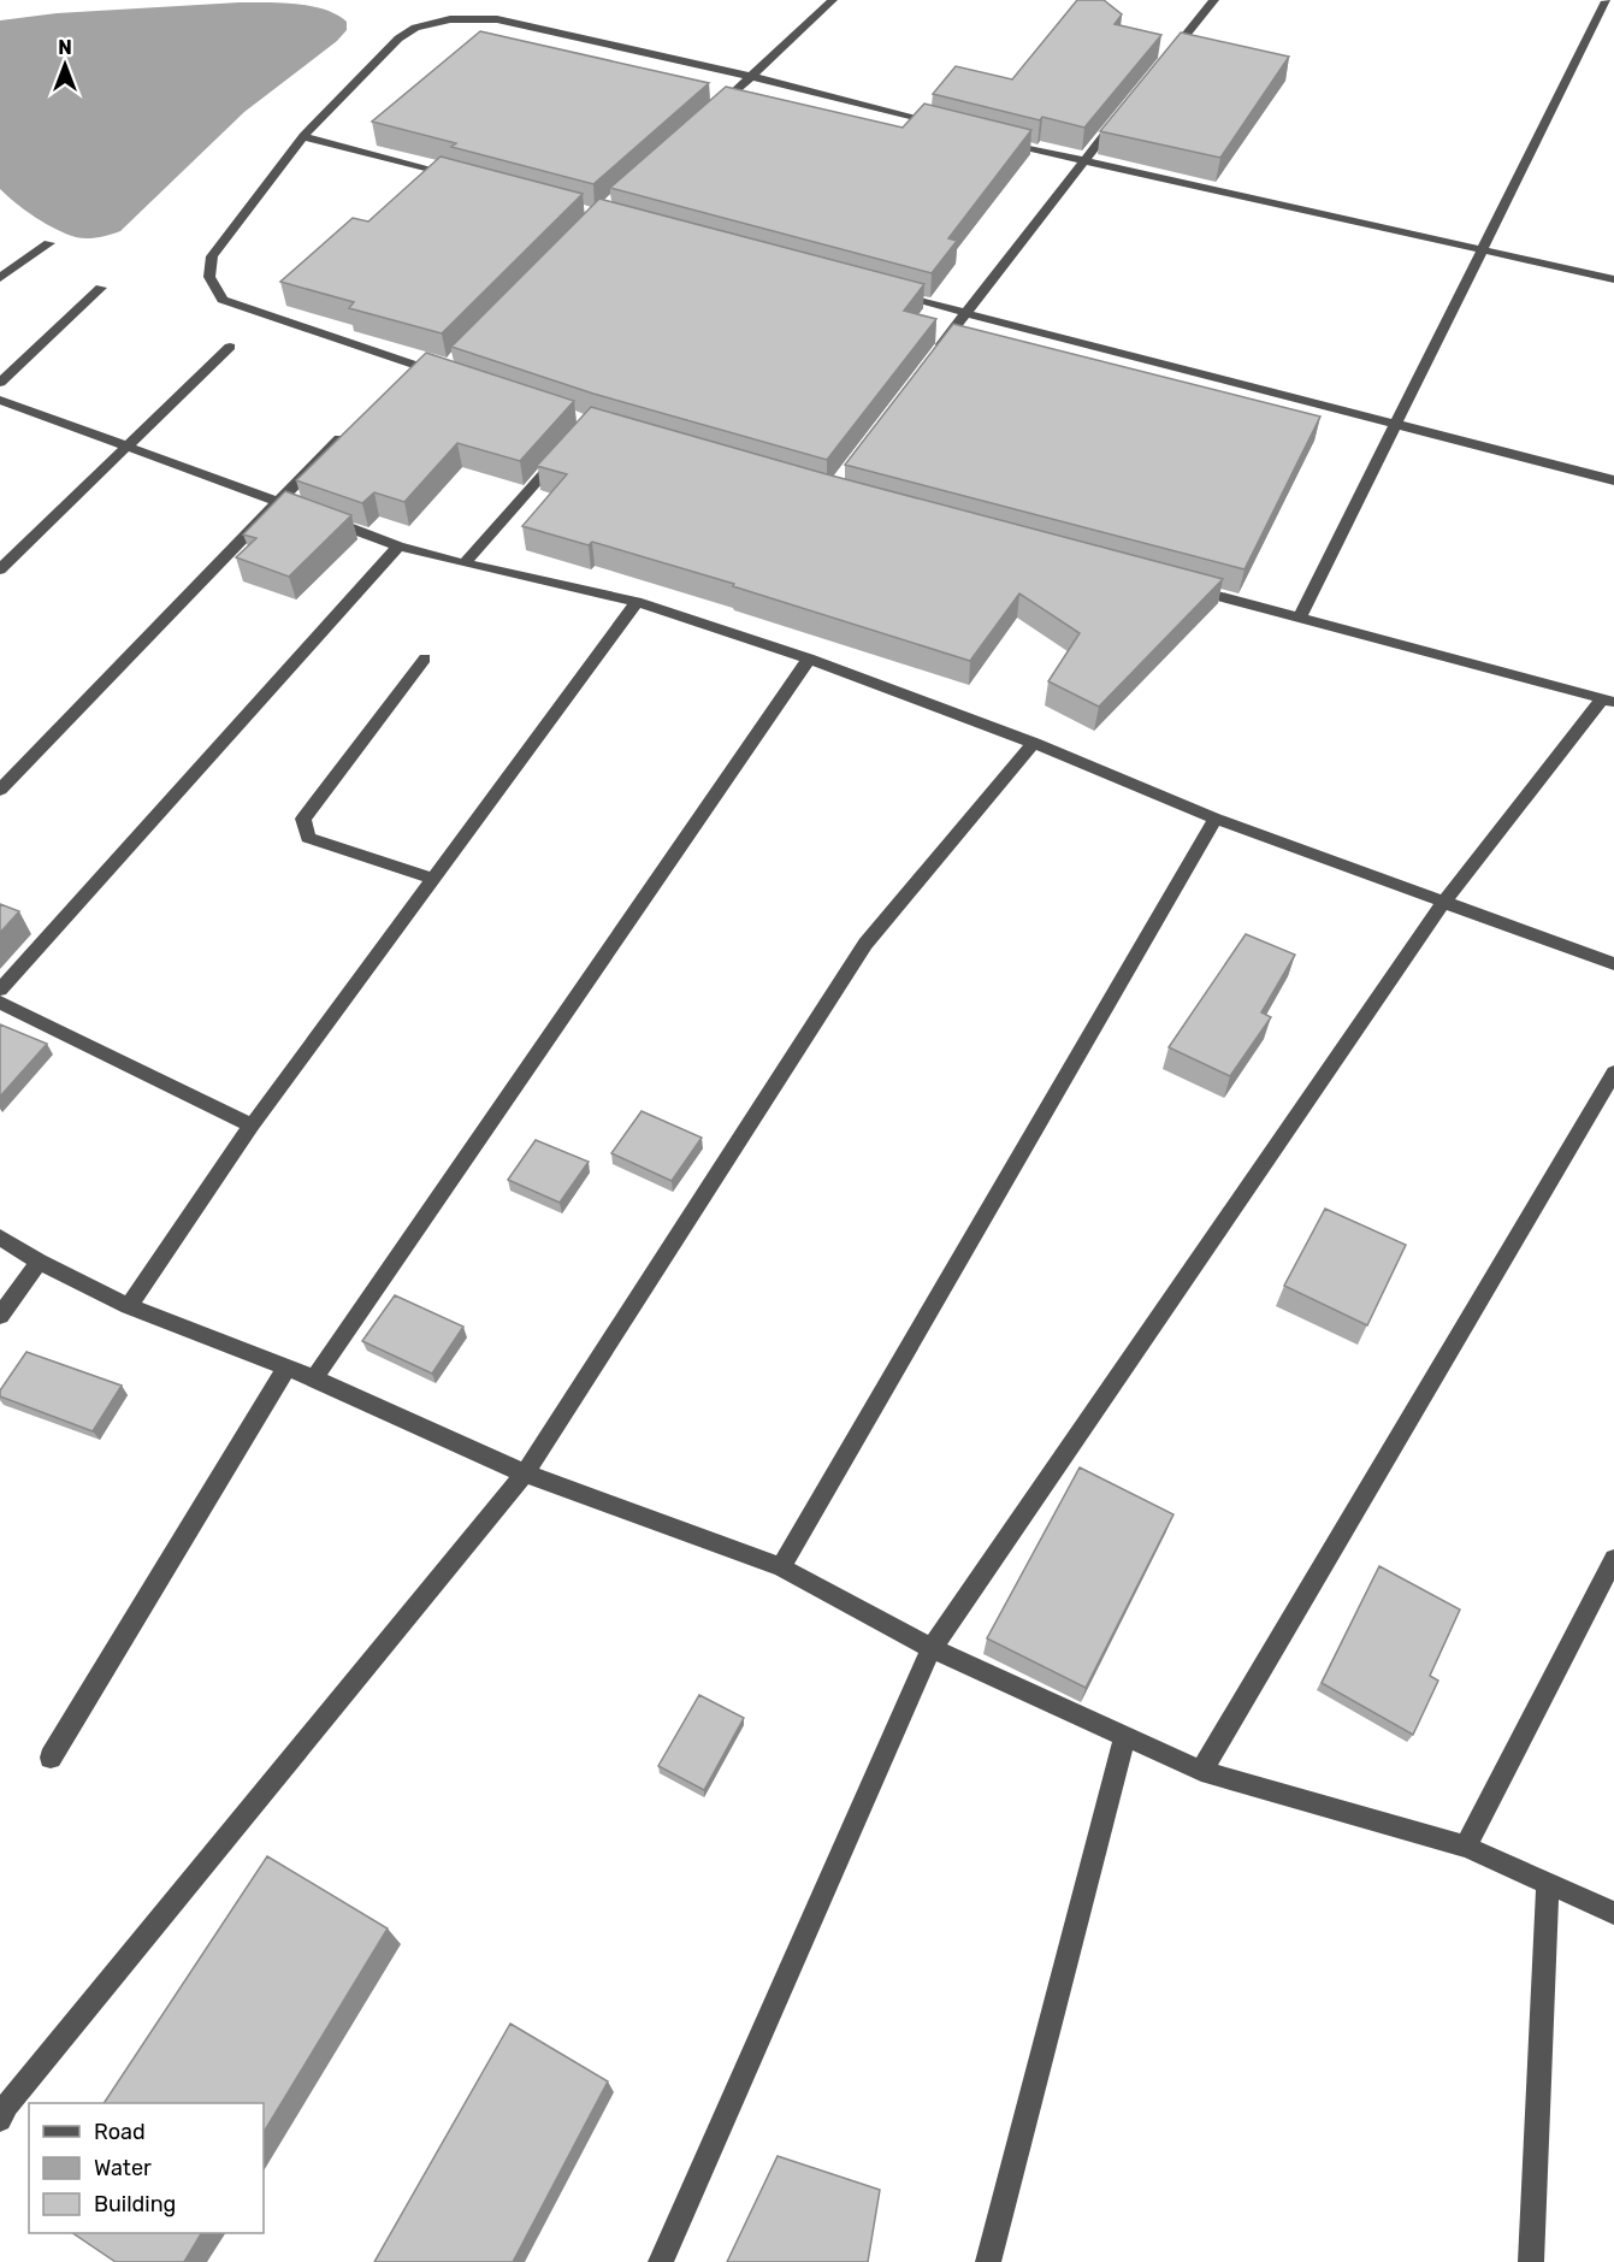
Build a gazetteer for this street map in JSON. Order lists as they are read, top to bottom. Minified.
{"legend":["Road","Water","Building"],"north":"top"}
